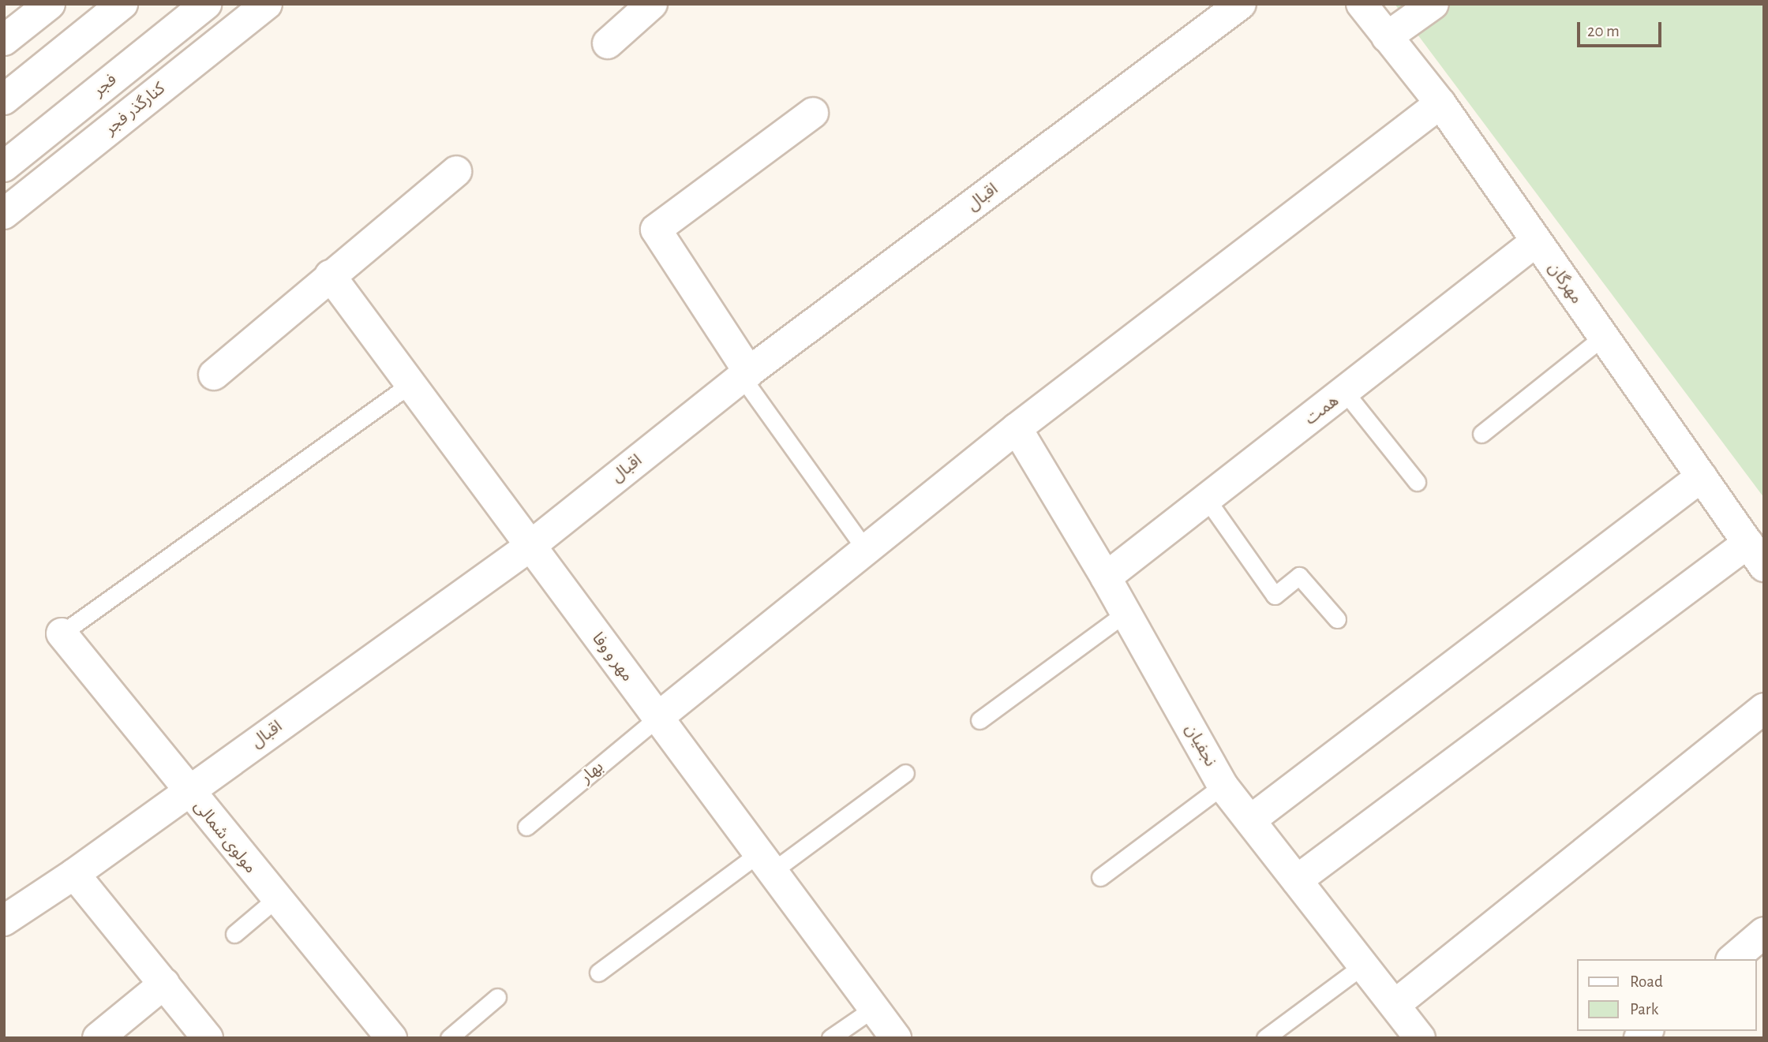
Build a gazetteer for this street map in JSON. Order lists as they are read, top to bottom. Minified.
{"streets":{"street":["فجر","کنارگذر فجر","اقبال","مهرگان","همت","مهر و وفا","نجفیان","مولوی شمالی"],"lane":["بهار"]},"crossings":[["اقبال","مهر و وفا"],["اقبال","مولوی شمالی"],["مهرگان","همت"],["همت","نجفیان"],["مهر و وفا","بهار"]],"legend":["Road","Park"],"scale_bar":"20 m"}
